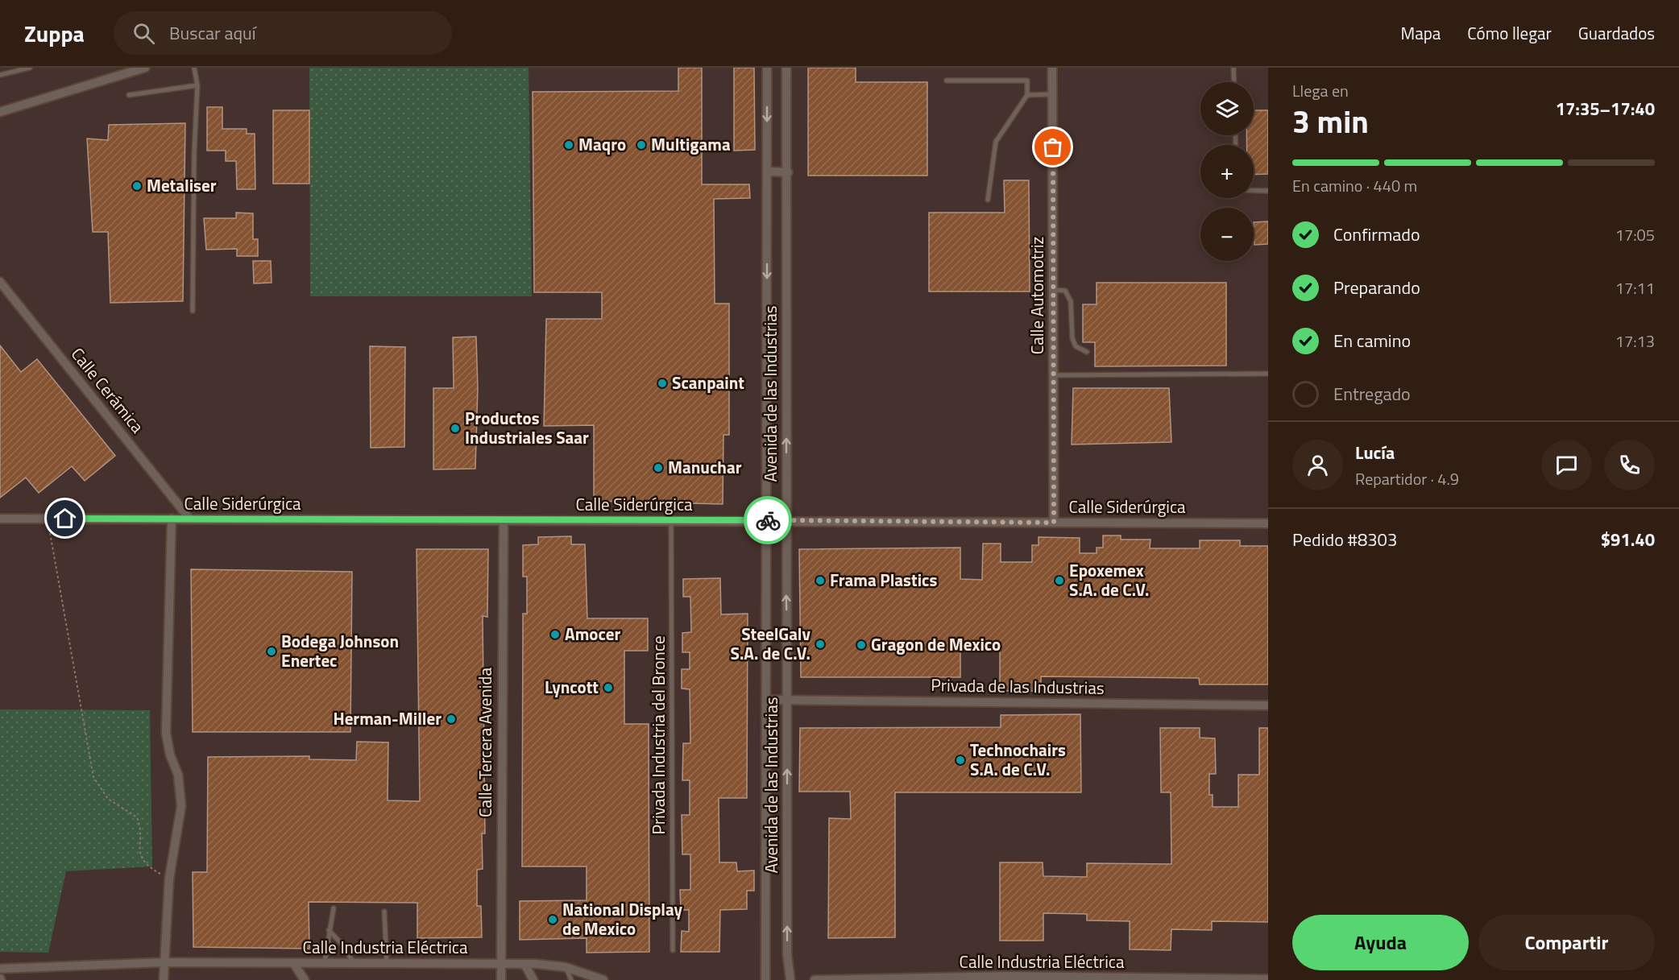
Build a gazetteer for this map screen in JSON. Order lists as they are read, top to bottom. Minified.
{"streets":{"street":["Calle Automotriz","Calle Cerámica","Avenida de las Industrias","Calle Siderúrgica","Privada de las Industrias","Calle Tercera Avenida","Calle Industria Eléctrica"],"lane":["Privada Industria del Bronce"]},"crossings":[["Calle Automotriz","Calle Siderúrgica"],["Calle Cerámica","Calle Siderúrgica"],["Avenida de las Industrias","Calle Siderúrgica"],["Avenida de las Industrias","Privada de las Industrias"],["Calle Siderúrgica","Privada Industria del Bronce"],["Calle Siderúrgica","Calle Tercera Avenida"],["Calle Tercera Avenida","Calle Industria Eléctrica"]],"places":["Maqro","Multigama","Metaliser","Scanpaint","Productos Industriales Saar","Manuchar","Frama Plastics","Epoxemex S.A. de C.V.","Amocer","SteelGalv S.A. de C.V.","Gragon de Mexico","Bodega Johnson Enertec","Lyncott","Herman-Miller","Technochairs S.A. de C.V.","National Display de Mexico"],"page":{"header":"Zuppa","search":"Buscar aquí","nav":["Mapa","Cómo llegar","Guardados"],"heading":["3 min","Llega en","17:35–17:40"],"panel":["Lucía","Repartidor · 4.9","Pedido #8303","$91.40"],"map_buttons":["+","−"],"bar":"En camino · 440 m","list":[["Confirmado","17:05"],["Preparando","17:11"],["En camino","17:13"],"Entregado"],"buttons":["Ayuda","Compartir"]}}
